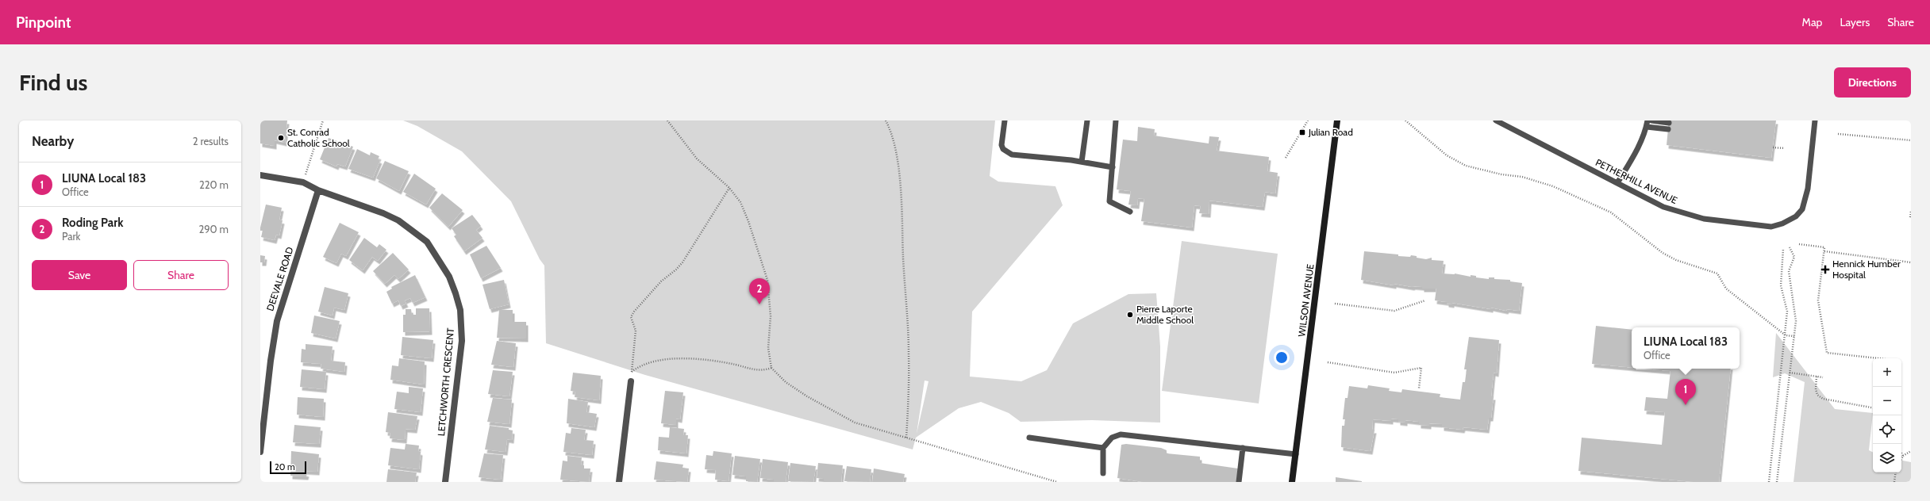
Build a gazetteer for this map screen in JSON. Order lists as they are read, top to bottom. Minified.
{"streets":{"main road":["WILSON AVENUE"],"street":["DEEVALE ROAD","LETCHWORTH CRESCENT"],"lane":["PETHERHILL AVENUE"]},"crossings":[["DEEVALE ROAD","LETCHWORTH CRESCENT"]],"places":{"transit":["Julian Road"],"other":["St. Conrad Catholic School","Pierre Laporte Middle School"],"health":["Hennick Humber Hospital"]},"scale_bar":"20 m","page":{"header":"Pinpoint","nav":["Map","Layers","Share"],"buttons":["Directions",["Save","Share"]],"title":"Find us","heading":["Nearby","2 results"],"list":[{"mark":"1","name":"LIUNA Local 183","note":"Office","value":"220 m"},{"mark":"2","name":"Roding Park","note":"Park","value":"290 m"}],"pins":["2","1"],"popup":["LIUNA Local 183","Office"],"map_buttons":["+","−"],"scale":"20 m"}}
